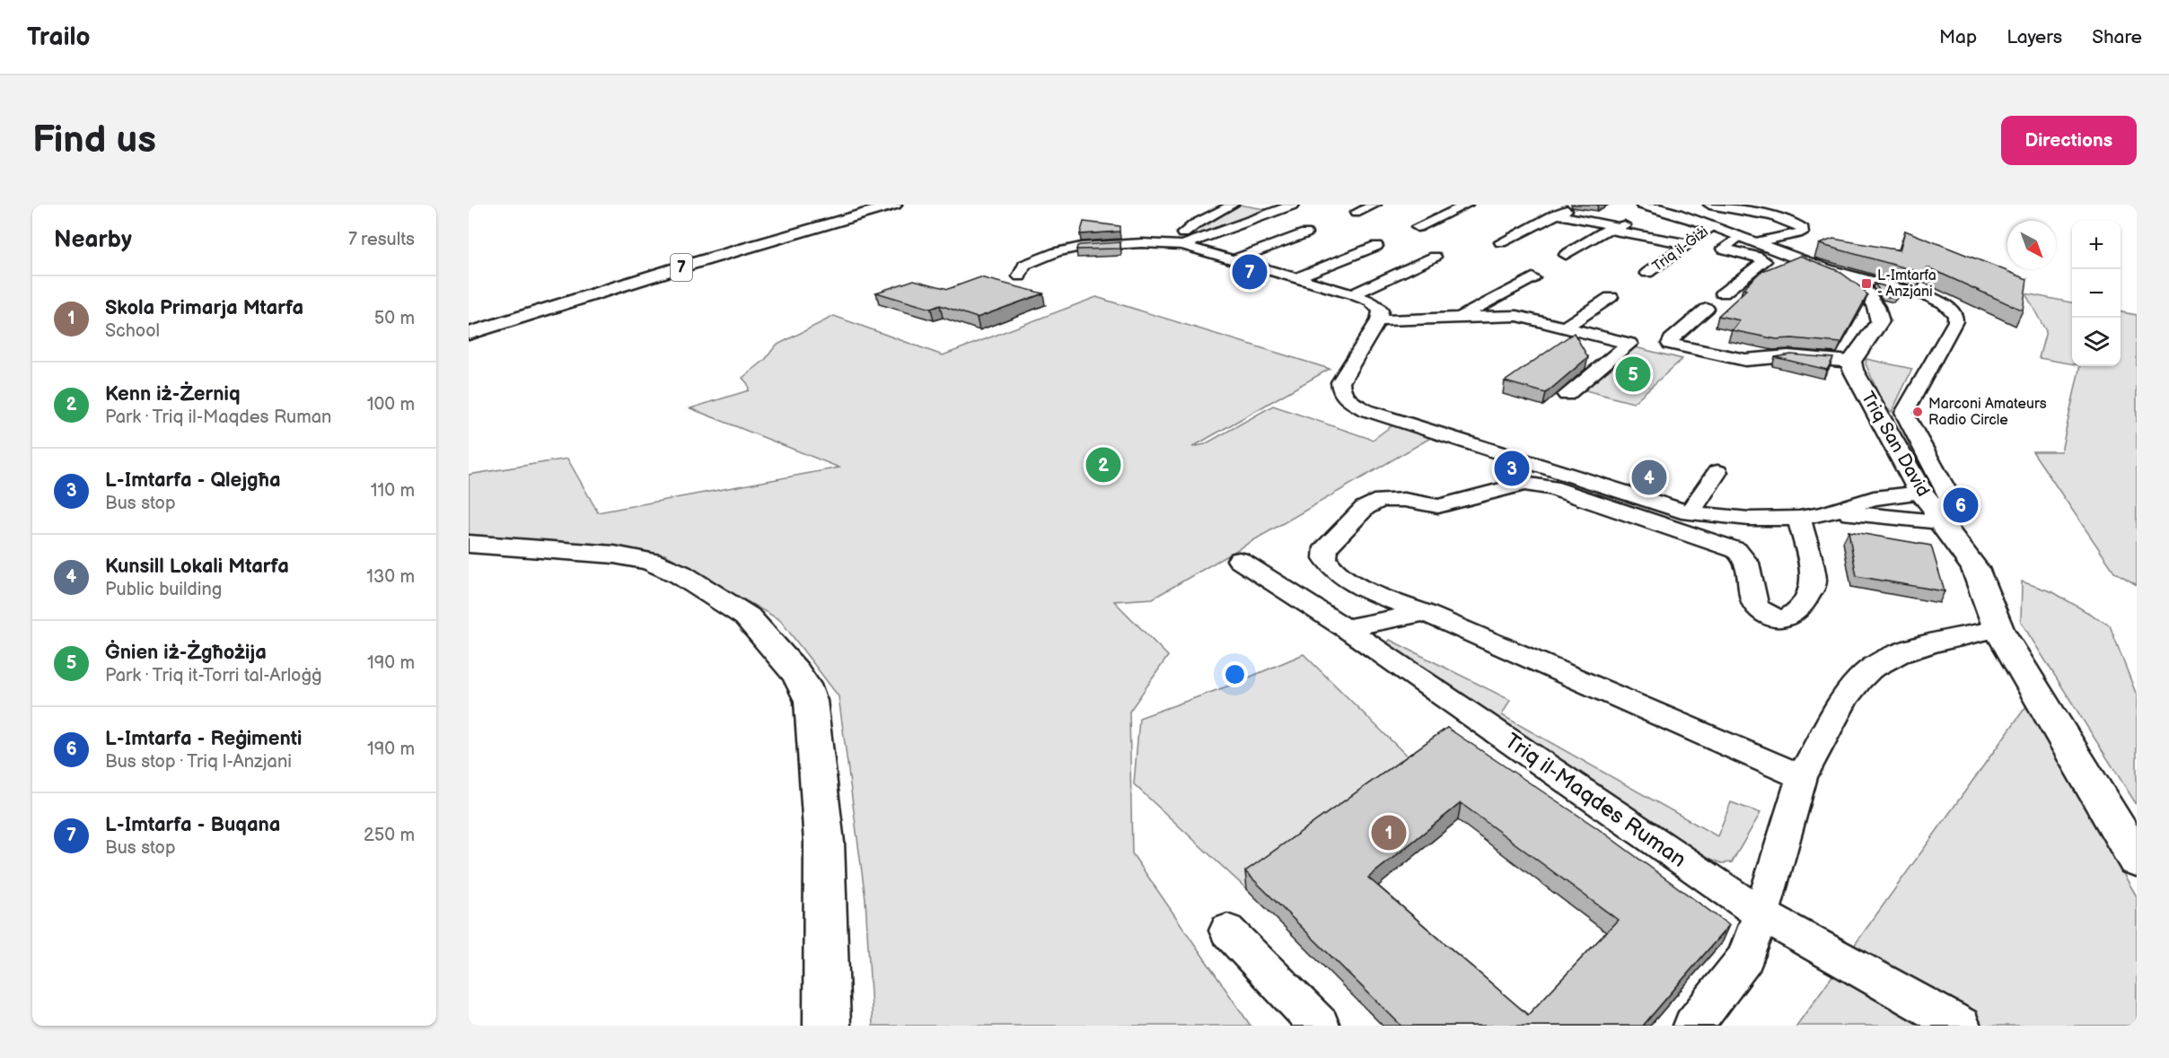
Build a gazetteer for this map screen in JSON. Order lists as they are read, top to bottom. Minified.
{"streets":{"main road":["7","Triq San David"],"street":["Triq il-Ġiżi","Triq il-Maqdes Ruman"]},"places":{"transit":["L-Imtarfa - Anzjani"],"other":["Marconi Amateurs Radio Circle"]},"north":"bottom right","page":{"header":"Trailo","nav":["Map","Layers","Share"],"buttons":"Directions","title":"Find us","heading":["Nearby","7 results"],"map_buttons":["+","−"],"pins":["7","5","2","3","4","6","1"],"list":[{"mark":"1","name":"Skola Primarja Mtarfa","note":"School","value":"50 m"},{"mark":"2","name":"Kenn iż-Żerniq","note":"Park · Triq il-Maqdes Ruman","value":"100 m"},{"mark":"3","name":"L-Imtarfa - Qlejgħa","note":"Bus stop","value":"110 m"},{"mark":"4","name":"Kunsill Lokali Mtarfa","note":"Public building","value":"130 m"},{"mark":"5","name":"Ġnien iż-Żgħożija","note":"Park · Triq it-Torri tal-Arloġġ","value":"190 m"},{"mark":"6","name":"L-Imtarfa - Reġimenti","note":"Bus stop · Triq l-Anzjani","value":"190 m"},{"mark":"7","name":"L-Imtarfa - Buqana","note":"Bus stop","value":"250 m"}]}}
